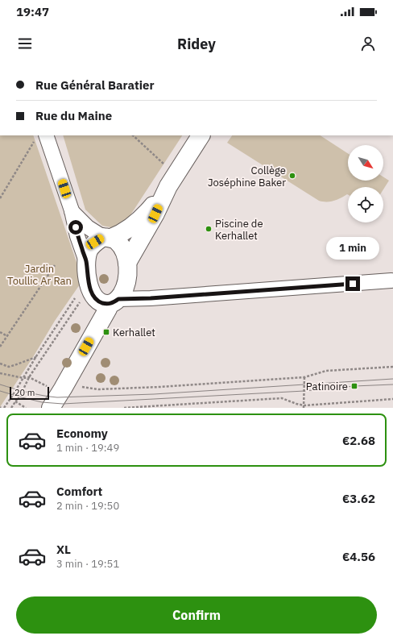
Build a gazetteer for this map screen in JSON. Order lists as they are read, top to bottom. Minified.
{"parks":["Jardin Toullic Ar Ran"],"places":{"other":["Collège Joséphine Baker","Piscine de Kerhallet"],"transit":["Kerhallet","Patinoire"]},"scale_bar":"20 m","north":"bottom right","page":{"status":"19:47","header":"Ridey","banner":["Rue Général Baratier","Rue du Maine"],"bubble":"1 min","scale":"20 m","list":[{"name":"Economy","note":"1 min · 19:49","value":"€2.68"},{"name":"Comfort","note":"2 min · 19:50","value":"€3.62"},{"name":"XL","note":"3 min · 19:51","value":"€4.56"}],"buttons":"Confirm"}}
